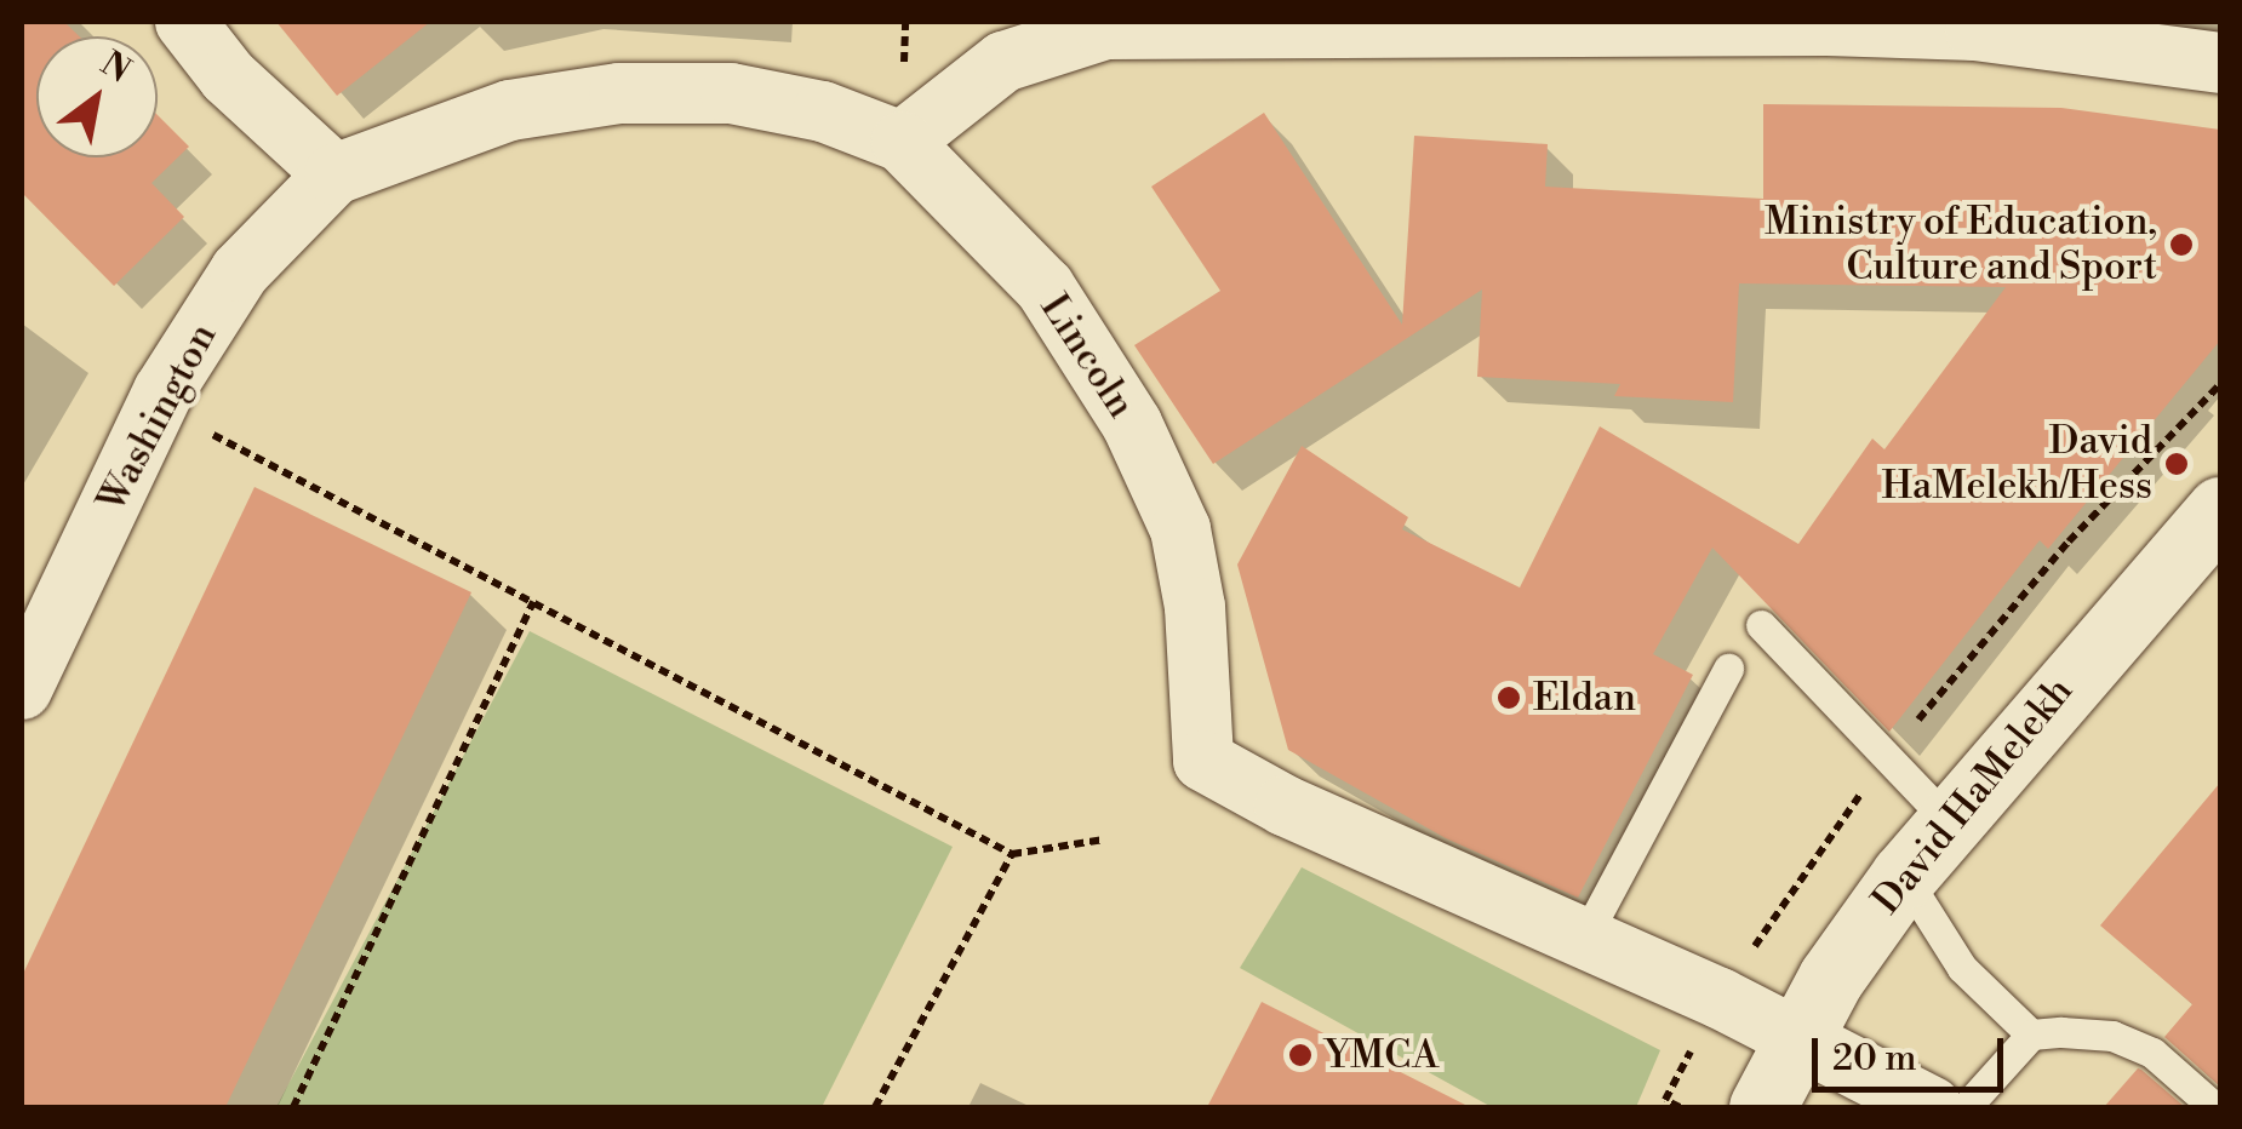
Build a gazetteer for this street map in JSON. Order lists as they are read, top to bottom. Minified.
{"streets":{"street":["Lincoln","Washington","David HaMelekh"]},"crossings":[["Lincoln","Washington"],["Lincoln","David HaMelekh"]],"places":["Ministry of Education, Culture and Sport","David HaMelekh/Hess","Eldan","YMCA"],"scale_bar":"20 m","north":"top right"}
